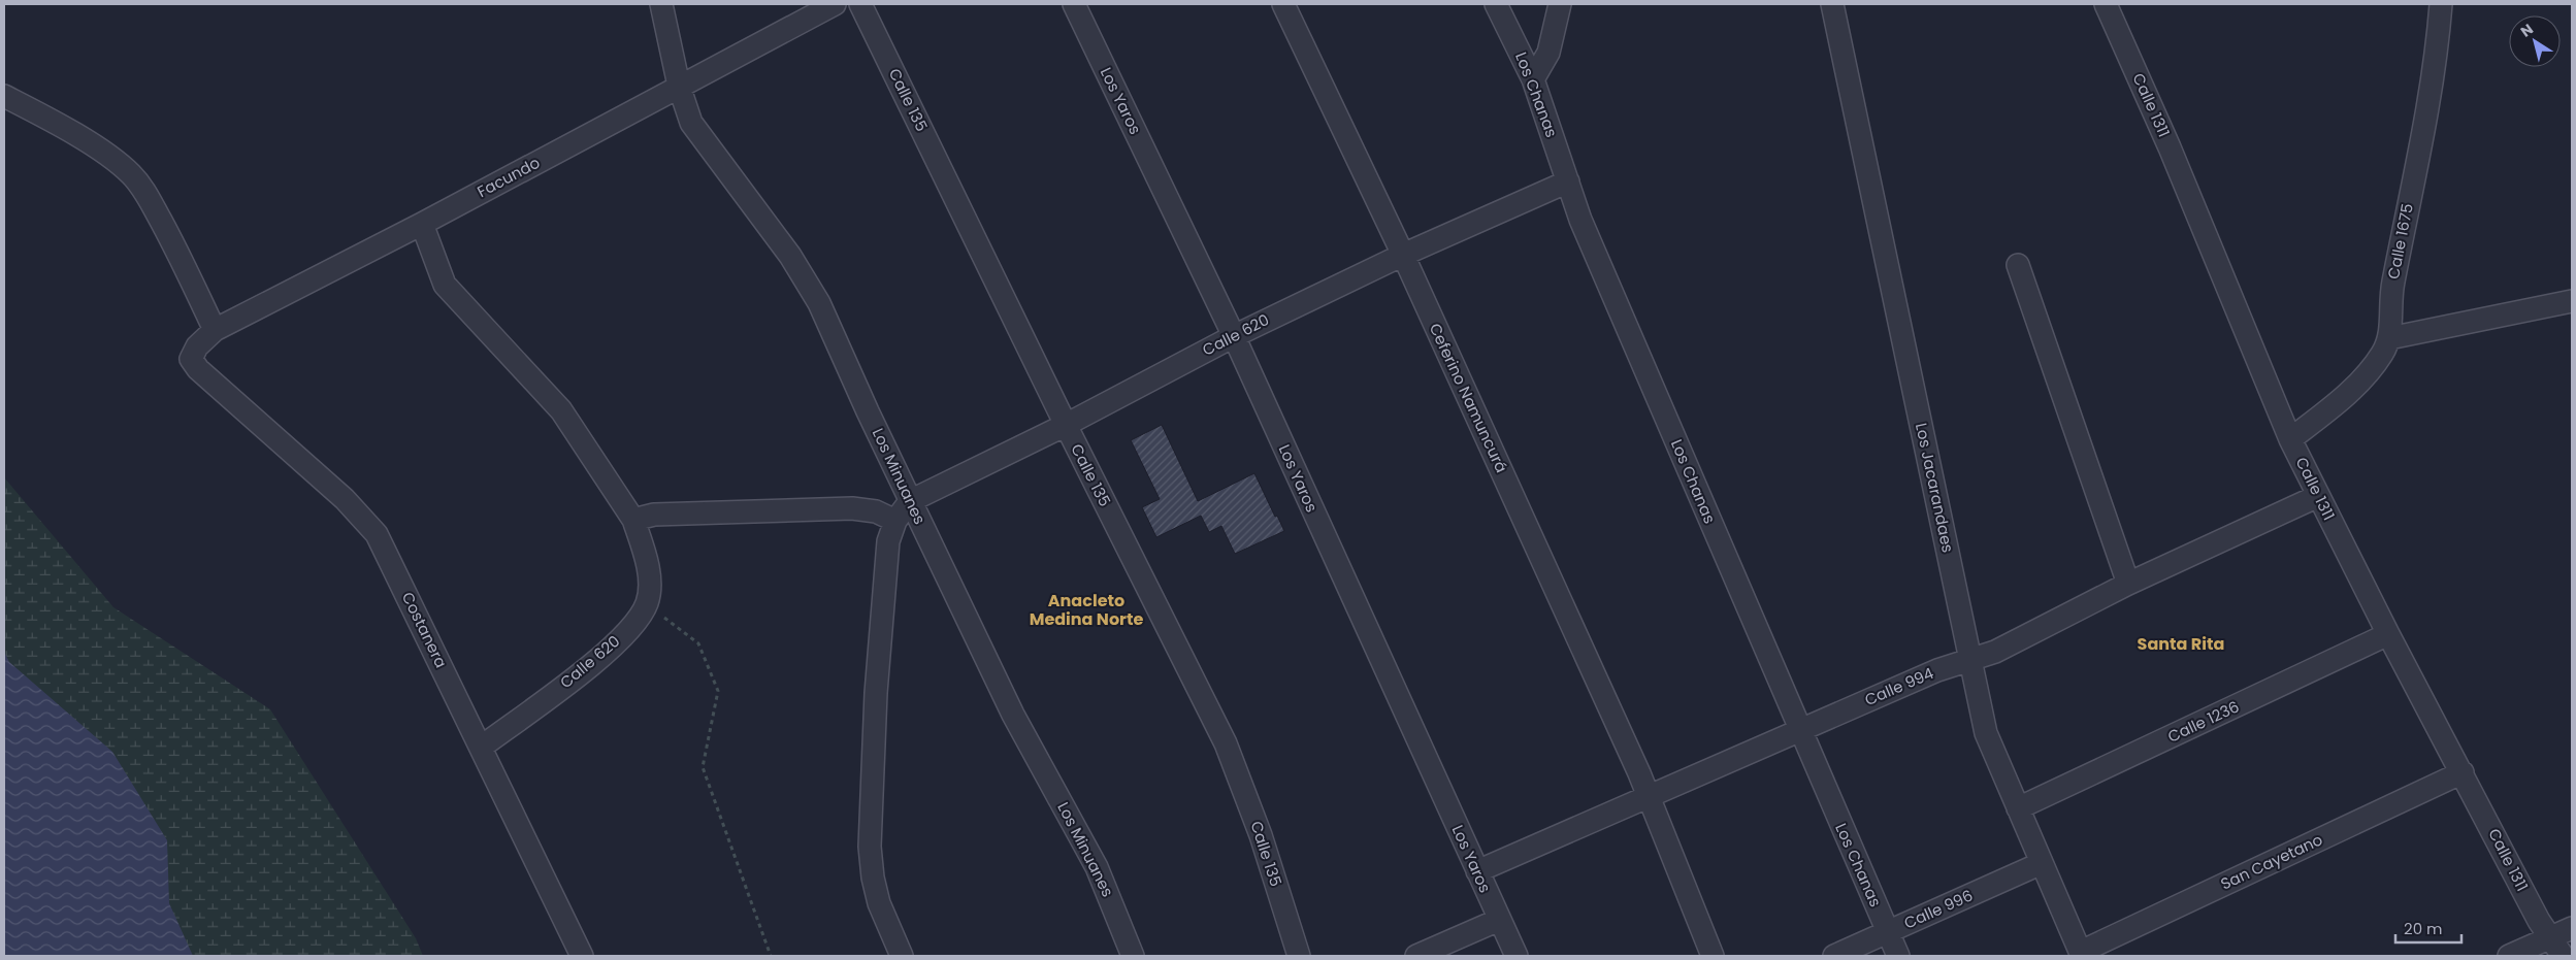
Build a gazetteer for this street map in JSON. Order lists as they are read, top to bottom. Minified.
{"streets":{"street":["Los Chanas","Calle 135","Los Yaros","Calle 1311","Facundo","Calle 1675","Calle 620","Ceferino Namuncurá","Los Minuanes","Los Jacarandaes","Costanera","Calle 994","Calle 1236","San Cayetano","Calle 996"]},"crossings":[["Los Chanas","Calle 620"],["Los Chanas","Calle 994"],["Los Chanas","Calle 996"],["Calle 135","Calle 620"],["Los Yaros","Calle 620"],["Los Yaros","Calle 994"],["Calle 1311","Calle 1675"],["Calle 1311","Calle 994"],["Calle 1311","Calle 1236"],["Calle 1311","San Cayetano"],["Facundo","Los Minuanes"],["Facundo","Costanera"],["Calle 620","Ceferino Namuncurá"],["Calle 620","Los Minuanes"],["Calle 620","Costanera"],["Ceferino Namuncurá","Calle 994"],["Los Jacarandaes","Calle 994"],["Los Jacarandaes","Calle 1236"],["Los Jacarandaes","San Cayetano"],["Los Jacarandaes","Calle 996"]],"districts":["Anacleto Medina Norte","Santa Rita"],"scale_bar":"20 m","north":"top left"}
